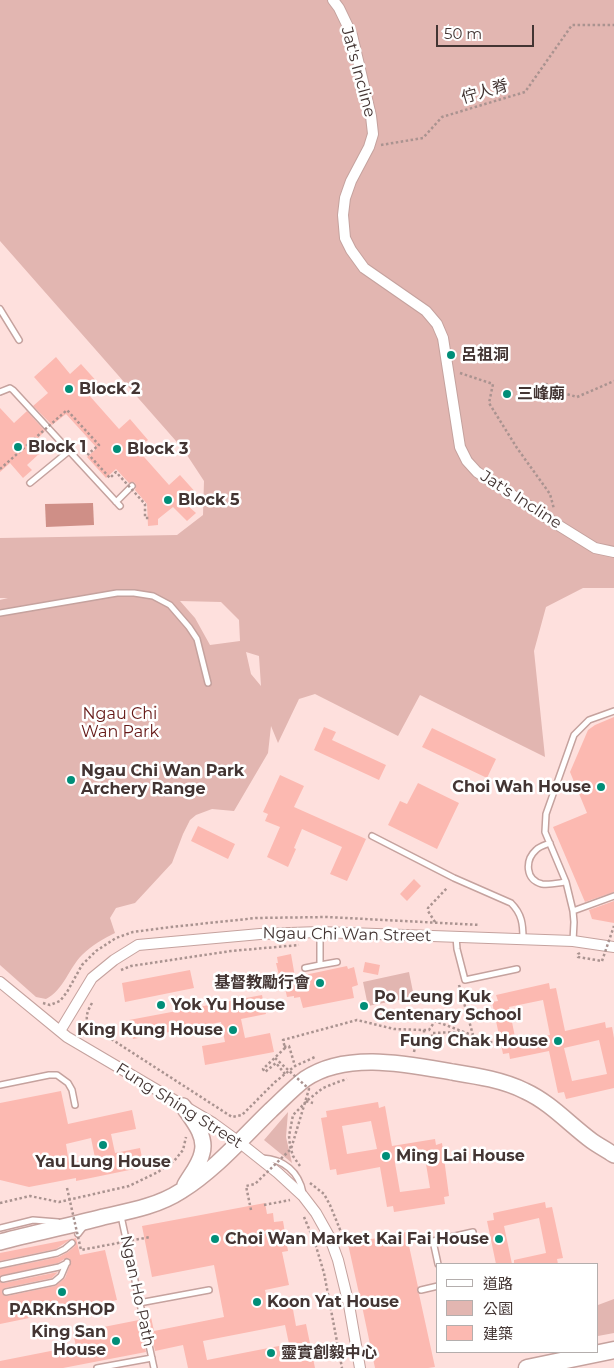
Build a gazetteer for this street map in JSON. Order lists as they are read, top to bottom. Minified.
{"streets":{"street":["Jat's Incline","Ngau Chi Wan Street","Fung Shing Street"],"lane":["Ngan Ho Path"],"path":["佇人脊"]},"crossings":[["Jat's Incline","佇人脊"],["Ngau Chi Wan Street","Fung Shing Street"]],"parks":["Ngau Chi Wan Park"],"places":["呂祖洞","Block 2","三峰廟","Block 1","Block 3","Block 5","Ngau Chi Wan Park Archery Range","Choi Wah House","基督教勵行會","Yok Yu House","Po Leung Kuk Centenary School","King Kung House","Fung Chak House","Yau Lung House","Ming Lai House","Choi Wan Market","Kai Fai House","PARKnSHOP","Koon Yat House","King San House","靈實創毅中心"],"legend":["道路","公園","建築"],"scale_bar":"50 m"}
